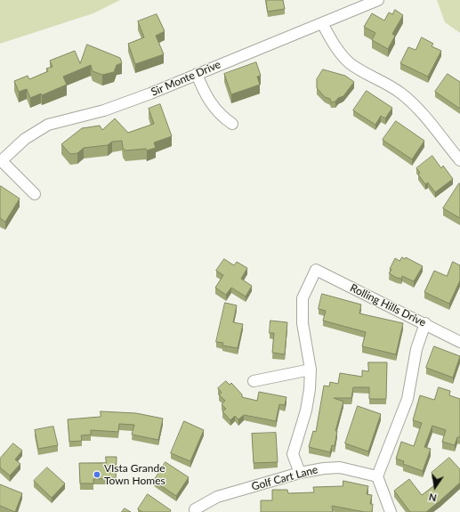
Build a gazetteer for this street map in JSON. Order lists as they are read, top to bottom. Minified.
{"streets":{"street":["Sir Monte Drive","Rolling Hills Drive","Golf Cart Lane"]},"places":["VIsta Grande Town Homes"],"north":"bottom"}
